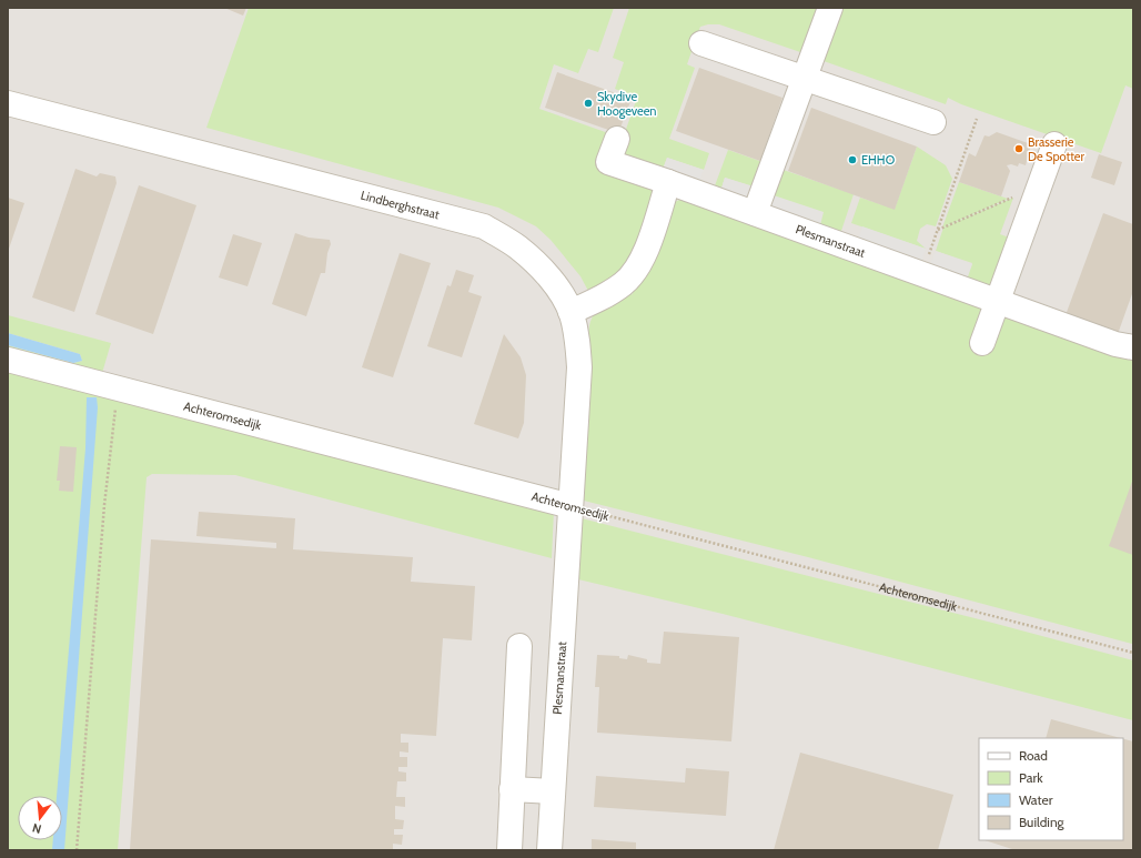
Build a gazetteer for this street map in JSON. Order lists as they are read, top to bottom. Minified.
{"streets":{"street":["Lindberghstraat","Plesmanstraat","Achteromsedijk"]},"crossings":[["Lindberghstraat","Plesmanstraat"],["Lindberghstraat","Achteromsedijk"],["Plesmanstraat","Achteromsedijk"]],"places":["Skydive Hoogeveen","Brasserie De Spotter","EHHO"],"legend":["Road","Park","Water","Building"],"north":"bottom"}
